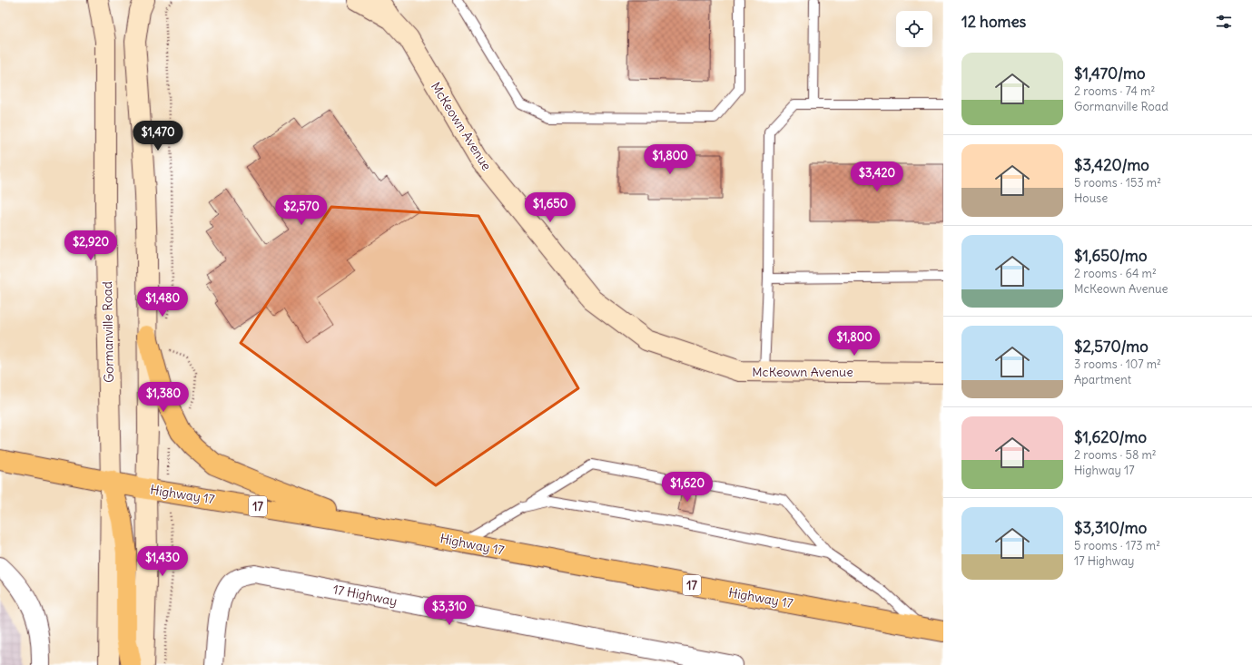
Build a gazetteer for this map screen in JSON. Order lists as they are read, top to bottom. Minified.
{"streets":{"highway":["Highway 17","17"],"street":["McKeown Avenue","Gormanville Road","17 Highway"]},"crossings":[["Gormanville Road","Highway 17"]],"page":{"heading":"12 homes","list":[{"name":"$1,470/mo","note":"2 rooms · 74 m² · Gormanville Road"},{"name":"$3,420/mo","note":"5 rooms · 153 m² · House"},{"name":"$1,650/mo","note":"2 rooms · 64 m² · McKeown Avenue"},{"name":"$2,570/mo","note":"3 rooms · 107 m² · Apartment"},{"name":"$1,620/mo","note":"2 rooms · 58 m² · Highway 17"},{"name":"$3,310/mo","note":"5 rooms · 173 m² · 17 Highway"}],"price":["$1,470","$1,800","$3,420","$1,650","$2,570","$2,920","$1,480","$1,800","$1,380","$1,620","$1,430","$3,310"]}}
